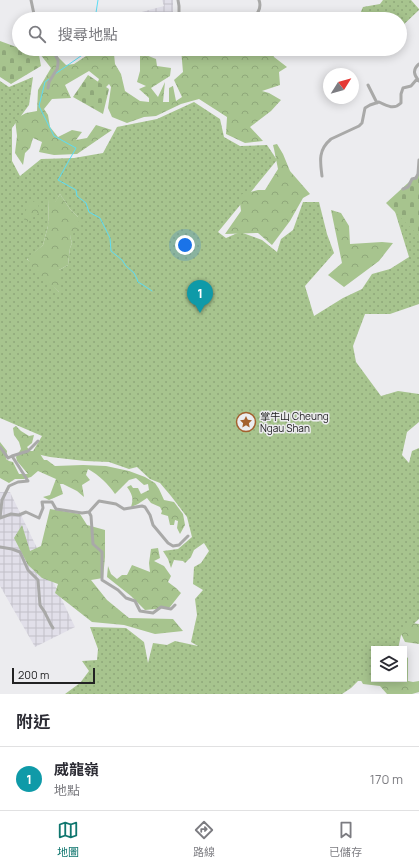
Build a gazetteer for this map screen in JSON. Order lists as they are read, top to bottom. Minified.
{"places":{"place":["掌牛山 Cheung Ngau Shan"]},"scale_bar":"200 m","north":"top right","page":{"search":"搜尋地點","pins":"1","scale":"200 m","heading":"附近","list":[{"mark":"1","name":"威龍嶺","note":"地點","value":"170 m"}],"nav":["地圖","路線","已儲存"]}}
